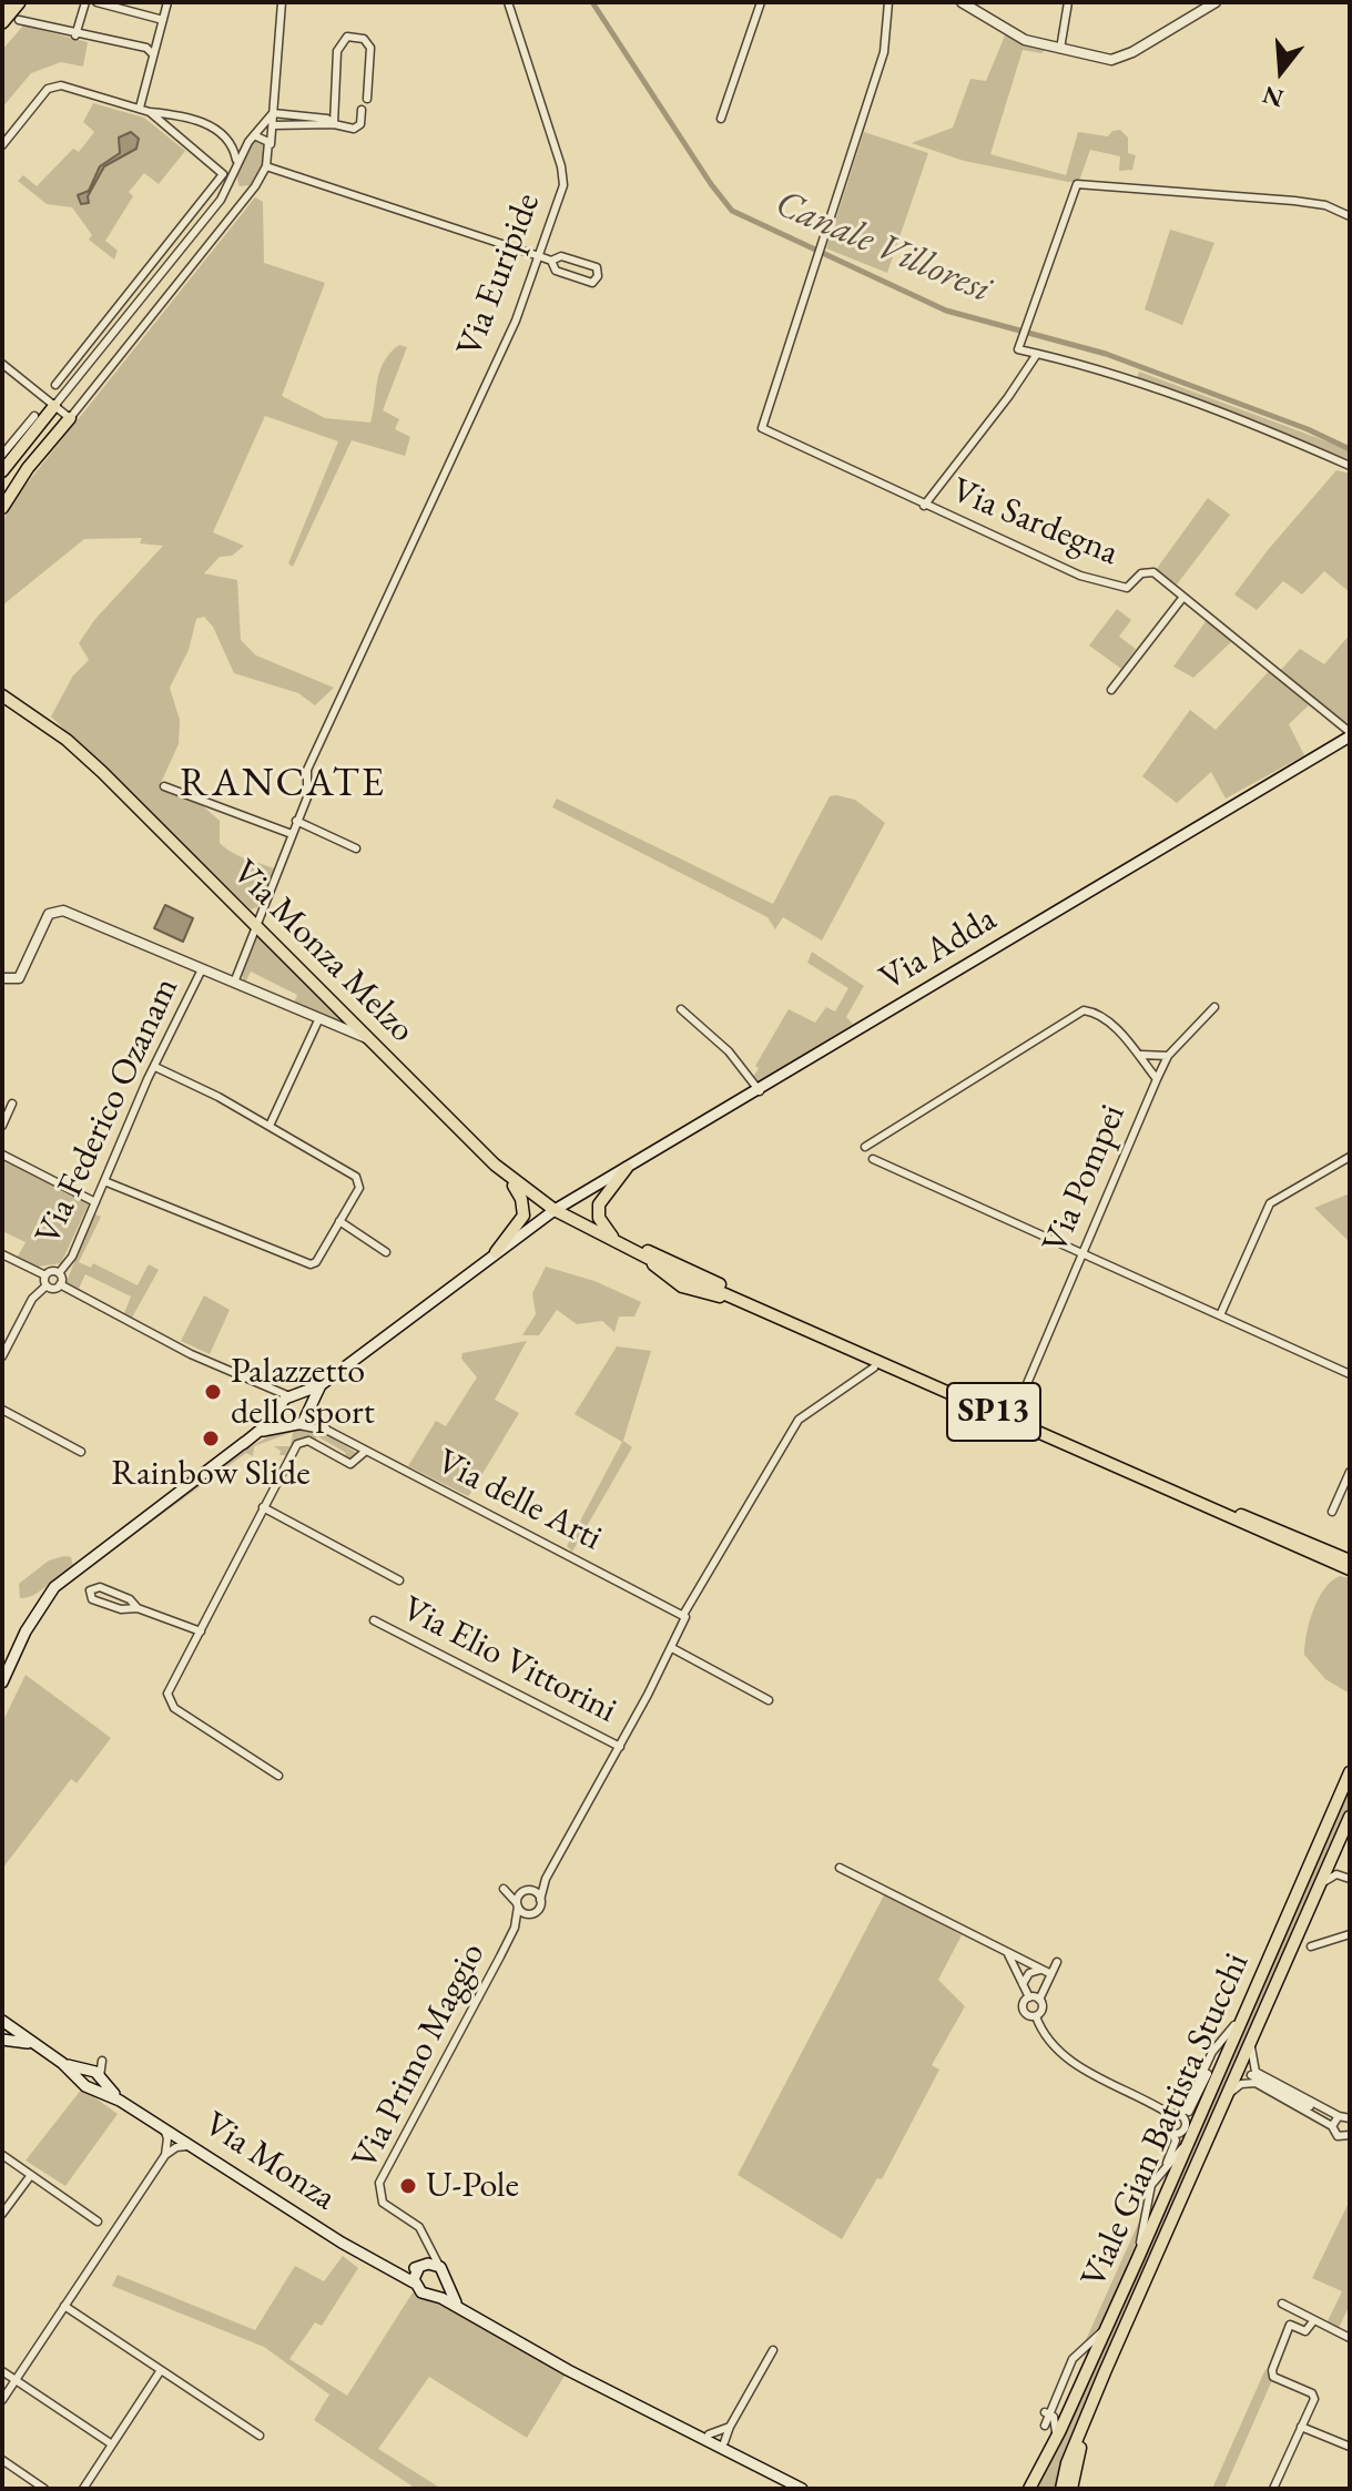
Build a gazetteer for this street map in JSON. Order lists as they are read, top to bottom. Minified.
{"streets":{"main road":["Via Adda","Via Monza Melzo","SP13","Viale Gian Battista Stucchi","Via Monza"],"street":["Via Euripide","Via Sardegna","Via Federico Ozanam","Via Pompei","Via delle Arti","Via Elio Vittorini","Via Primo Maggio"]},"crossings":[["Via Euripide","Via Monza Melzo"],["Via Sardegna","Via Adda"],["Via Adda","Via Monza Melzo"],["Via Adda","SP13"],["Via Monza Melzo","SP13"],["Via Pompei","SP13"],["Via delle Arti","Via Primo Maggio"],["Via Elio Vittorini","Via Primo Maggio"],["Via Primo Maggio","Via Monza"]],"districts":["RANCATE"],"water":["Canale Villoresi"],"places":["Palazzetto dello sport","Rainbow Slide","U-Pole"],"north":"bottom"}
